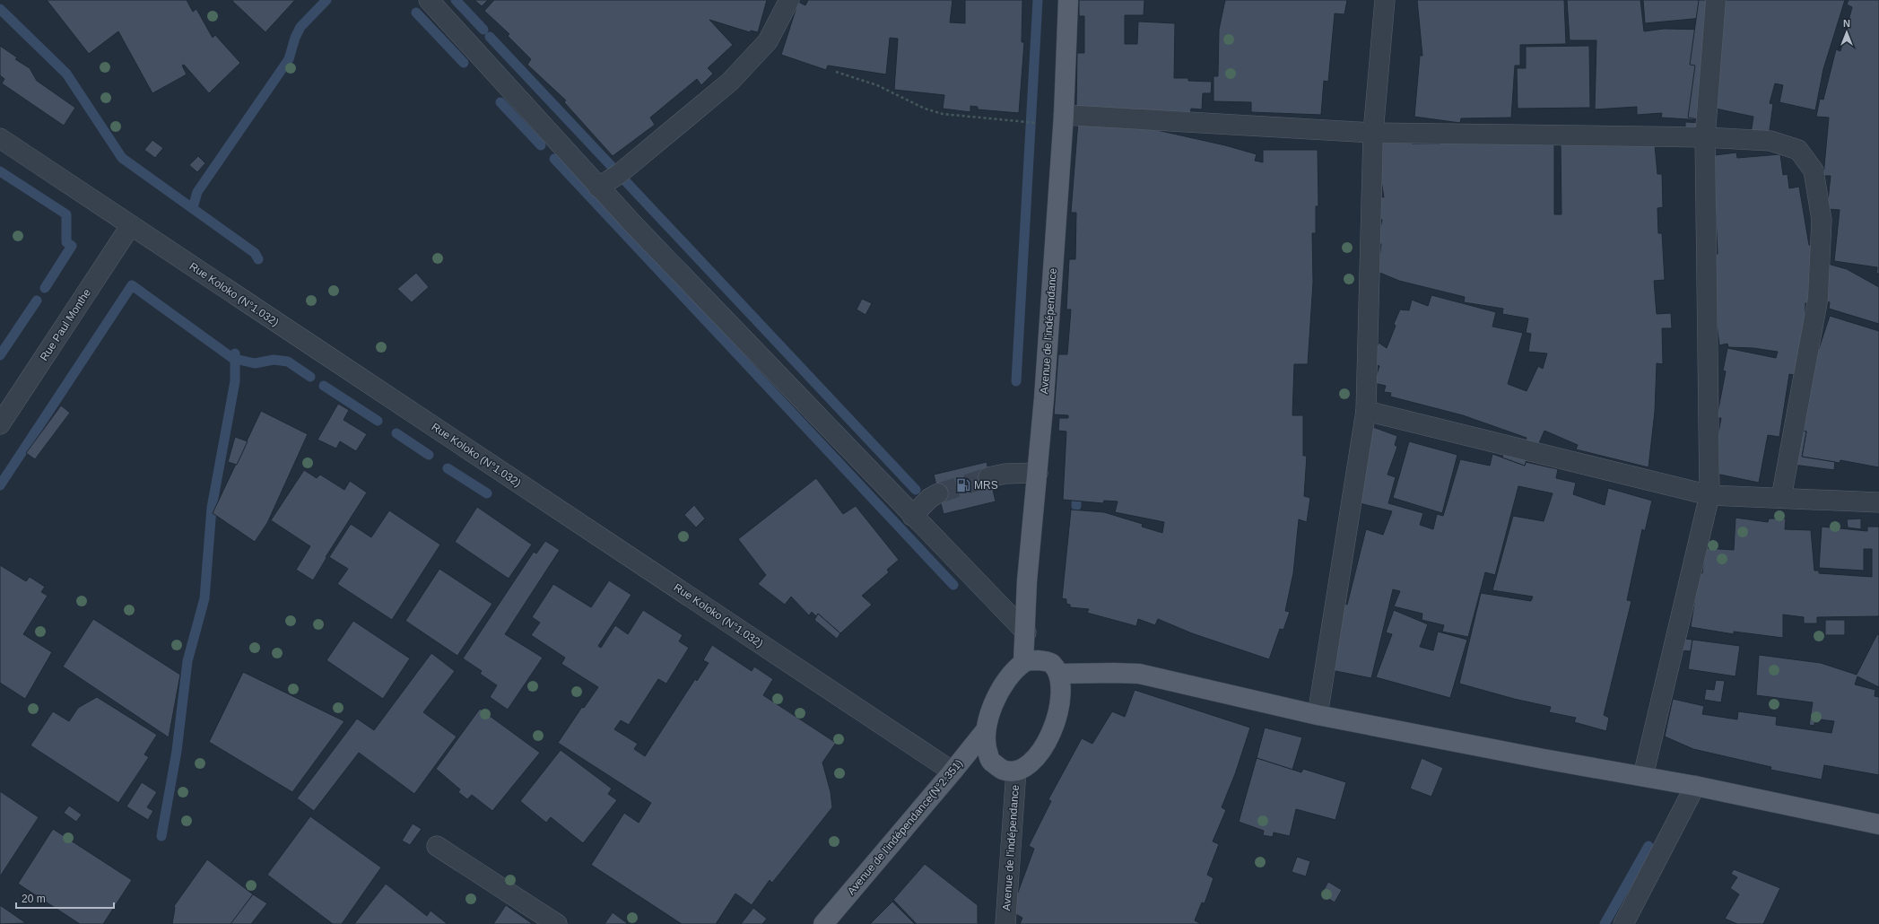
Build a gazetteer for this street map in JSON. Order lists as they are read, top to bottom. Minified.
{"streets":{"main road":["Avenue de l'indépendance","Avenue de l'indépendance(N°2.351)"],"street":["Rue Koloko (N°1.032)","Rue Paul Monthe"]},"crossings":[["Rue Koloko (N°1.032)","Rue Paul Monthe"],["Rue Koloko (N°1.032)","Avenue de l'indépendance(N°2.351)"],["Avenue de l'indépendance","Avenue de l'indépendance(N°2.351)"]],"places":{"fuel station":["MRS"]},"scale_bar":"20 m","north":"top"}
